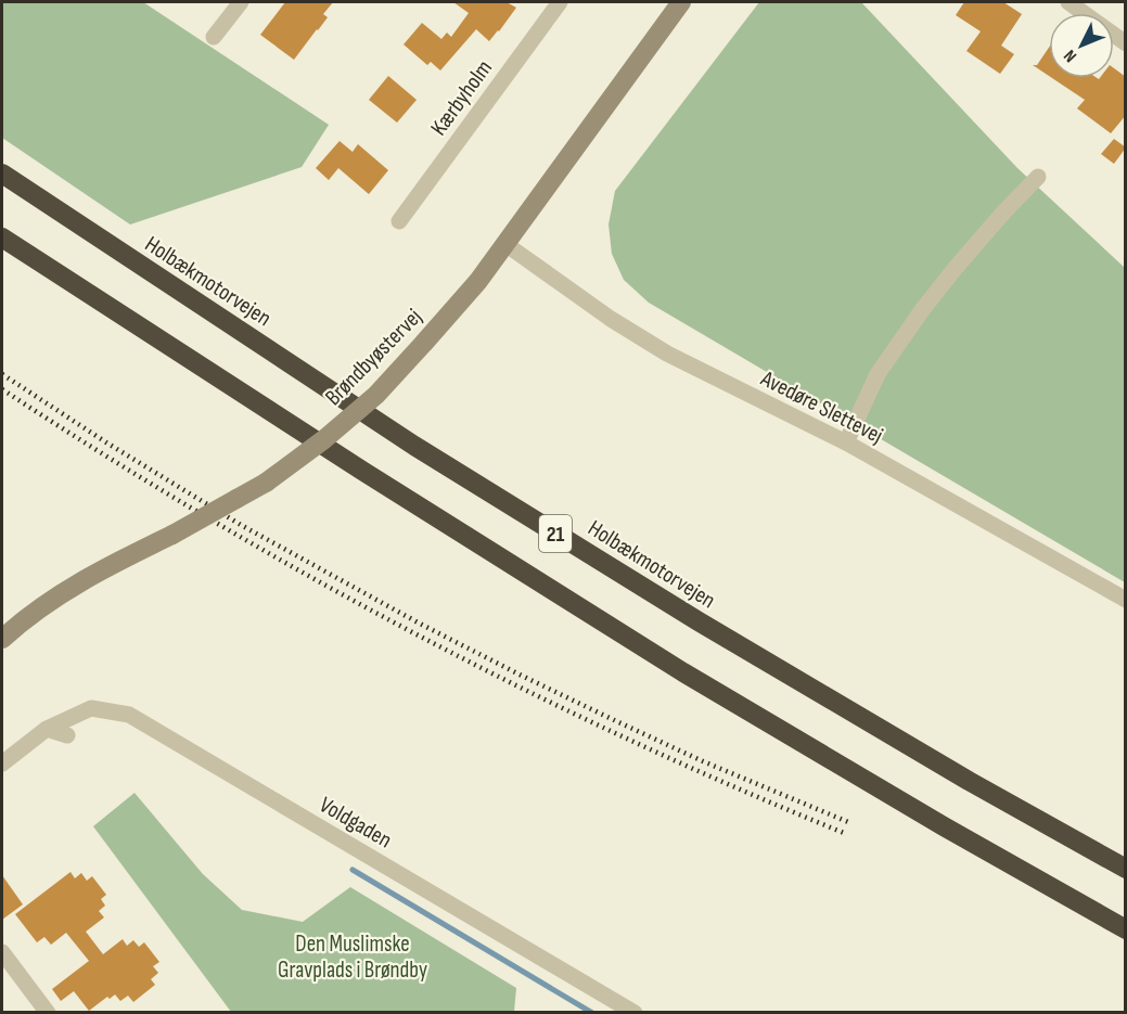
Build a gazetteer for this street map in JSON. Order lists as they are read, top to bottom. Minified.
{"streets":{"highway":["Holbækmotorvejen","21"],"street":["Kærbyholm","Brøndbyøstervej","Avedøre Slettevej","Voldgaden"]},"crossings":[["Brøndbyøstervej","Avedøre Slettevej"]],"parks":["Den Muslimske Gravplads i Brøndby"],"north":"bottom left"}
